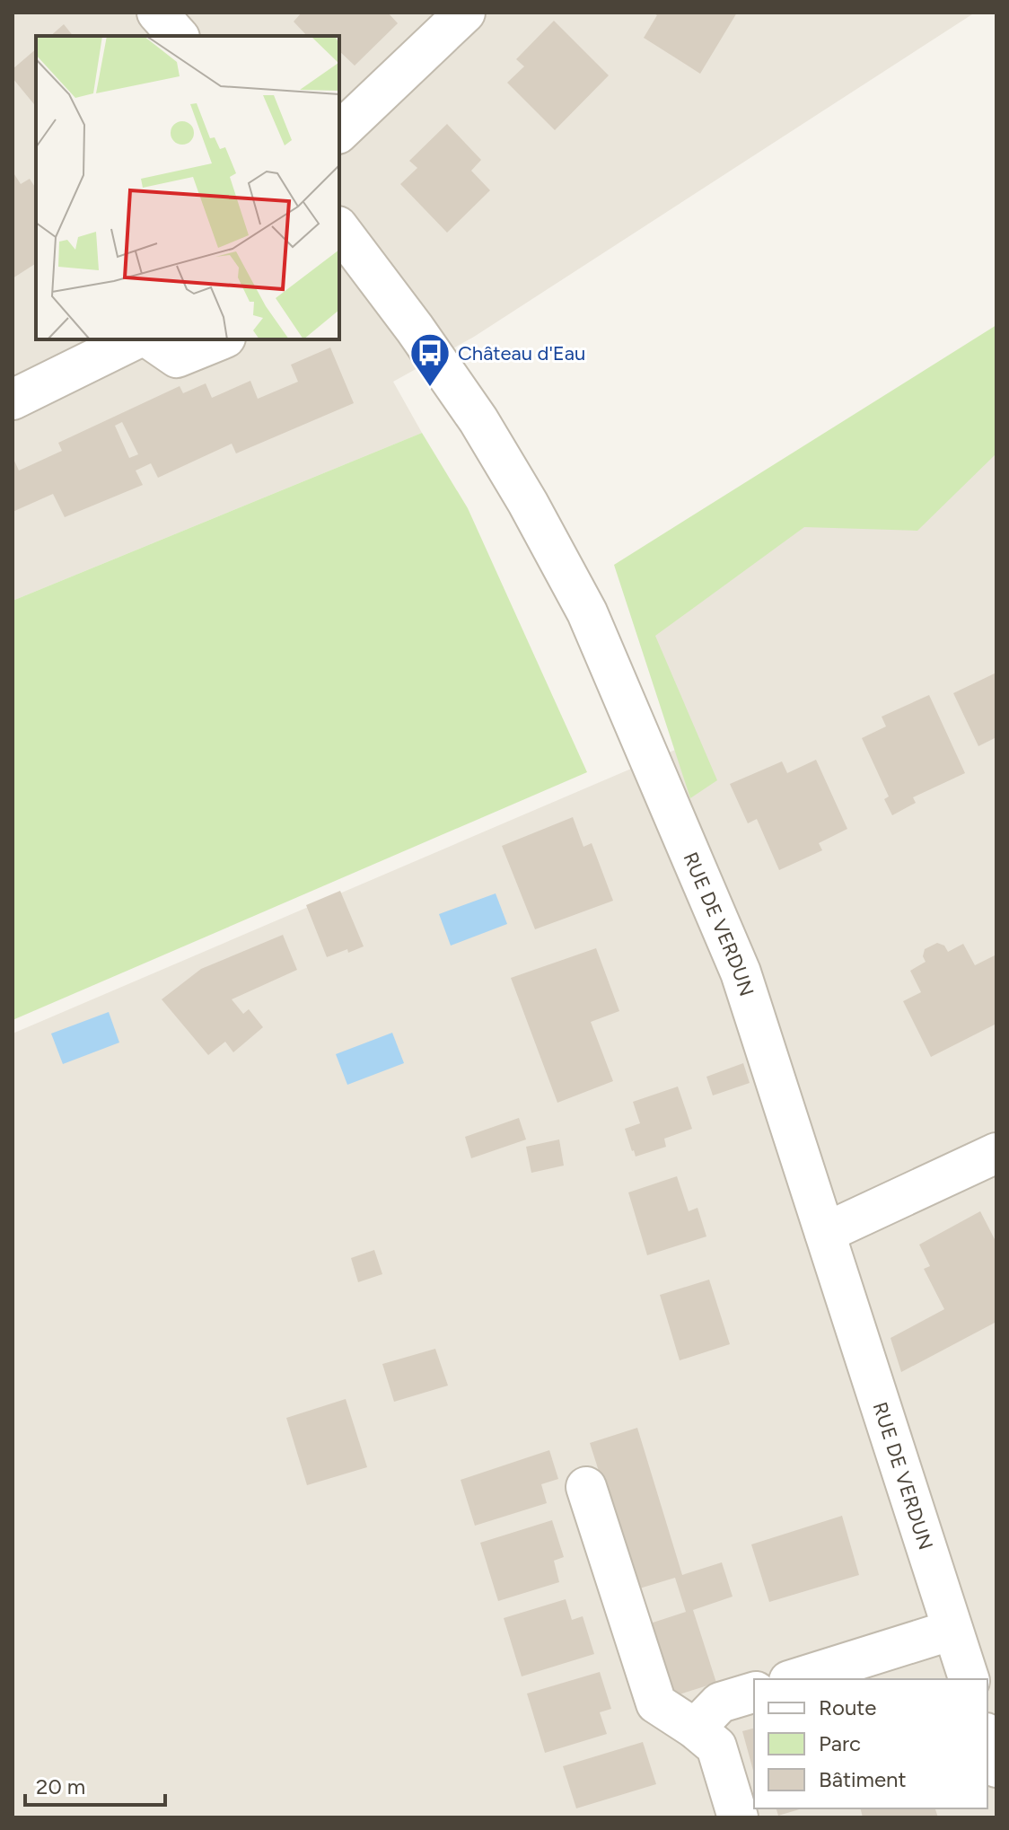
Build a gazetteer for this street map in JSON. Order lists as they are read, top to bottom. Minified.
{"streets":{"street":["RUE DE VERDUN"]},"places":{"bus stop":["Château d'Eau"]},"legend":["Route","Parc","Bâtiment"],"scale_bar":"20 m"}
